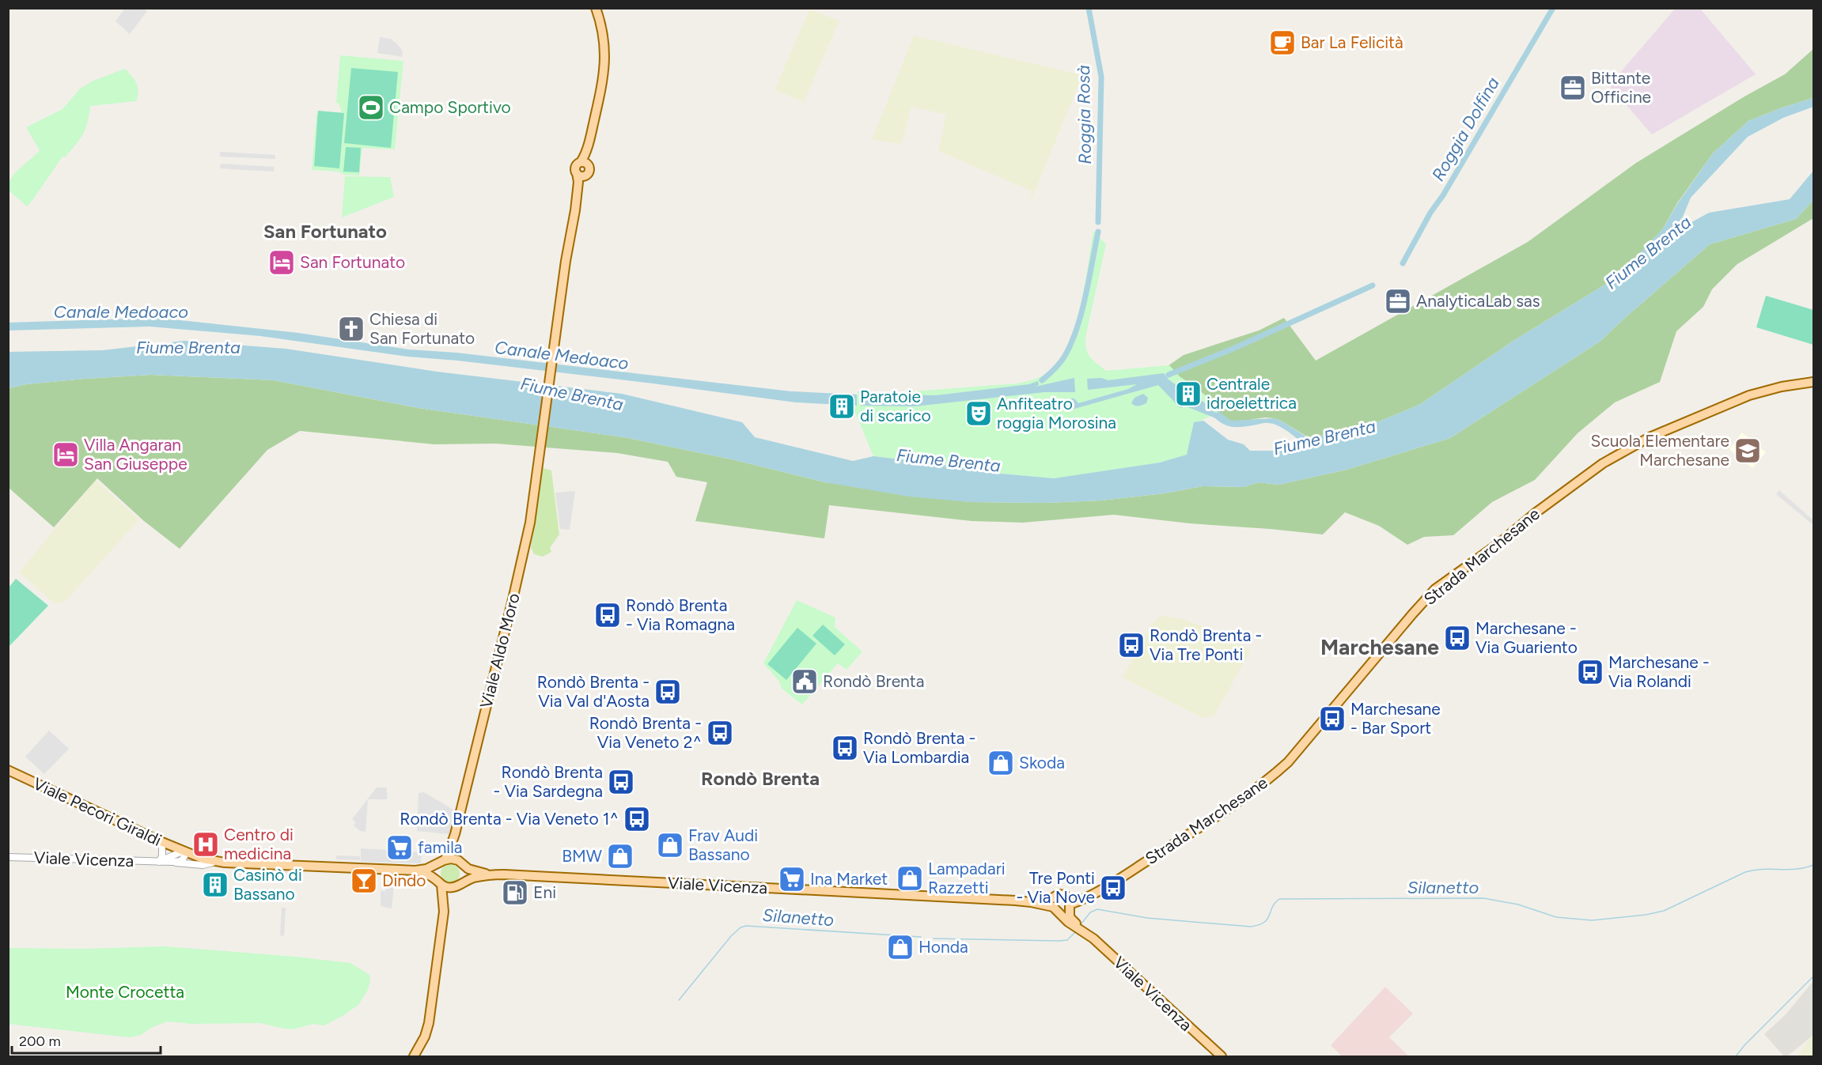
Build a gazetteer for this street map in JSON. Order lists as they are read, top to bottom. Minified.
{"streets":{"main road":["Strada Marchesane","Viale Aldo Moro","Viale Pecori Giraldi","Viale Vicenza"]},"crossings":[["Strada Marchesane","Viale Vicenza"],["Viale Aldo Moro","Viale Vicenza"],["Viale Pecori Giraldi","Viale Vicenza"]],"districts":["San Fortunato","Marchesane","Rondò Brenta"],"water":["Roggia Rosà","Roggia Dolfina","Fiume Brenta","Canale Medoaco","Silanetto"],"parks":["Monte Crocetta"],"places":{"cafe":["Bar La Felicità"],"office":["Bittante Officine","AnalyticaLab sas"],"sports":["Campo Sportivo"],"hotel":["San Fortunato","Villa Angaran San Giuseppe"],"church":["Chiesa di San Fortunato"],"building":["Centrale idroelettrica","Paratoie di scarico","Casinò di Bassano"],"theatre":["Anfiteatro roggia Morosina"],"school or university":["Scuola Elementare Marchesane"],"bus stop":["Rondò Brenta - Via Romagna","Marchesane - Via Guariento","Rondò Brenta - Via Tre Ponti","Marchesane - Via Rolandi","Rondò Brenta - Via Val d'Aosta","Marchesane - Bar Sport","Rondò Brenta - Via Veneto 2^","Rondò Brenta - Via Lombardia","Rondò Brenta - Via Sardegna","Rondò Brenta - Via Veneto 1^","Tre Ponti - Via Nove"],"public building":["Rondò Brenta"],"shop":["Skoda","Frav Audi Bassano","BMW","Lampadari Razzetti","Honda"],"hospital":["Centro di medicina"],"supermarket":["famila","Ina Market"],"bar":["Dindo"],"fuel station":["Eni"]},"scale_bar":"200 m"}
